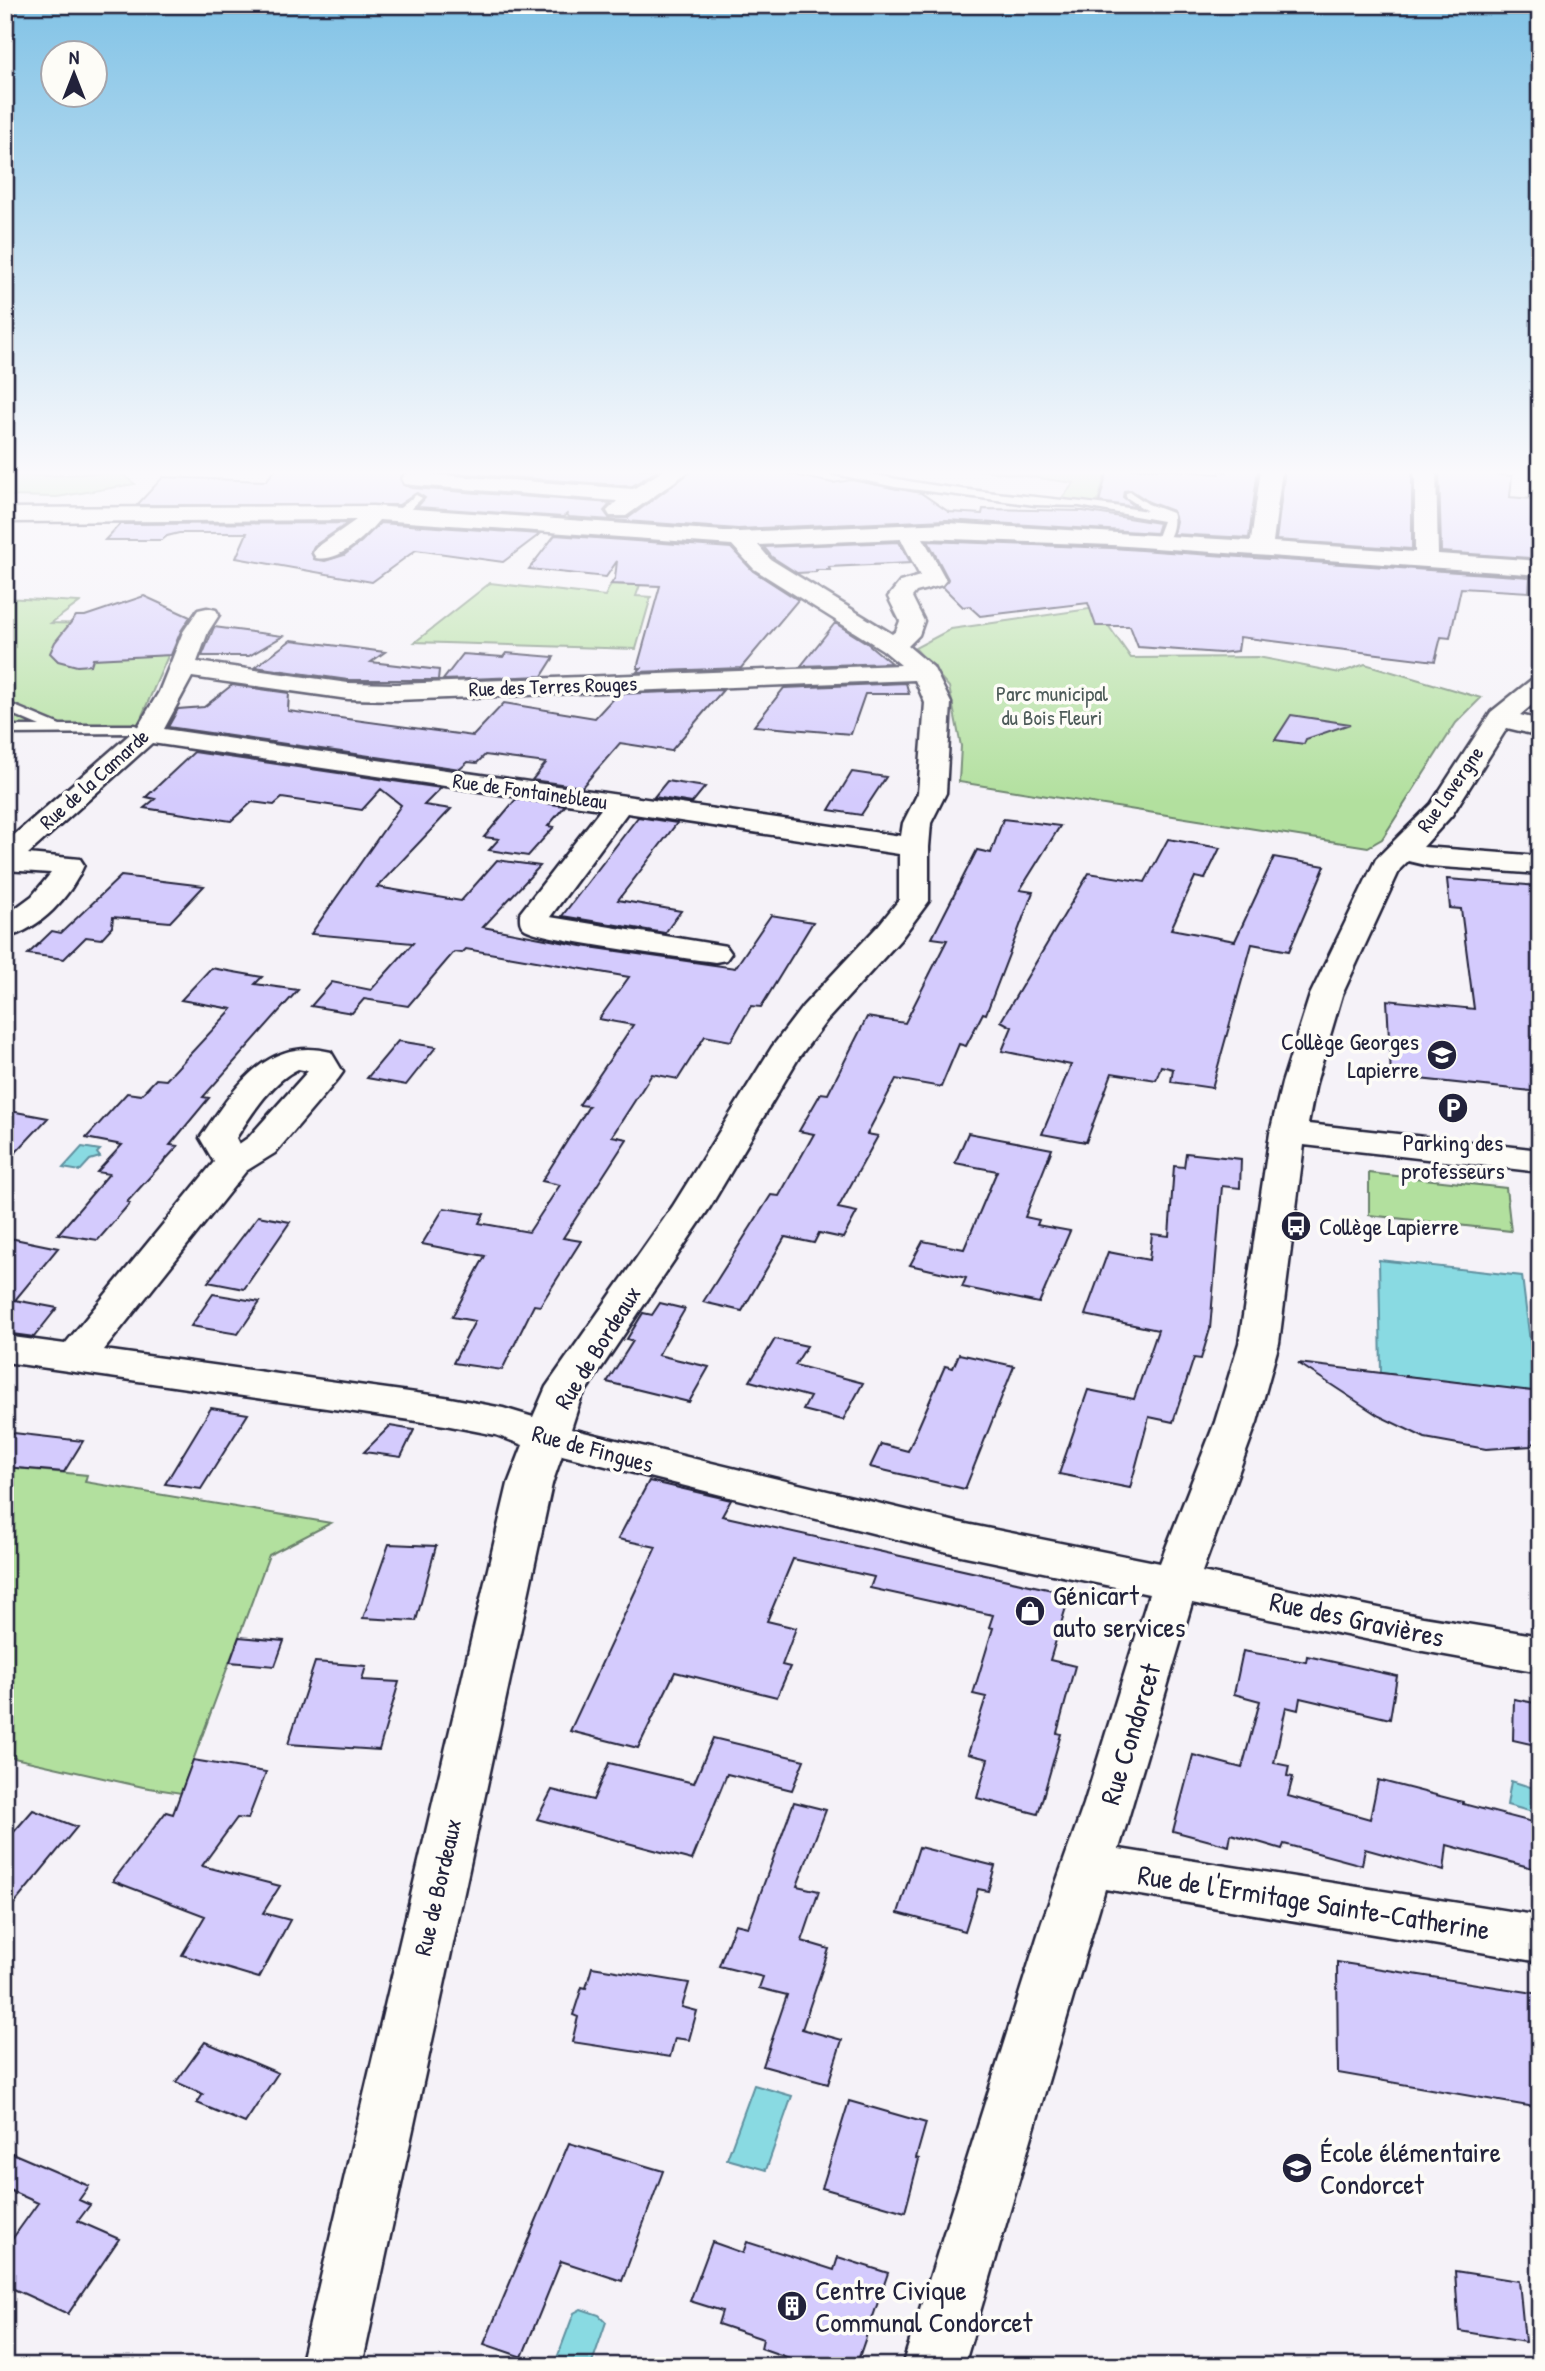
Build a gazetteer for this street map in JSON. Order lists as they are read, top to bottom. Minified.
{"streets":{"street":["Rue des Terres Rouges","Rue de la Camarde","Rue Lavergne","Rue de Fontainebleau","Rue de Bordeaux","Rue de Fingues","Rue des Gravières","Rue Condorcet","Rue de l'Ermitage Sainte-Catherine"]},"crossings":[["Rue des Terres Rouges","Rue de la Camarde"],["Rue des Terres Rouges","Rue de Bordeaux"],["Rue de la Camarde","Rue de Fontainebleau"],["Rue Lavergne","Rue Condorcet"],["Rue de Fontainebleau","Rue de Bordeaux"],["Rue de Bordeaux","Rue de Fingues"],["Rue de Fingues","Rue des Gravières"],["Rue de Fingues","Rue Condorcet"],["Rue des Gravières","Rue Condorcet"],["Rue Condorcet","Rue de l'Ermitage Sainte-Catherine"]],"parks":["Parc municipal du Bois Fleuri"],"places":{"school or university":["Collège Georges Lapierre","École élémentaire Condorcet"],"parking":["Parking des professeurs"],"bus stop":["Collège Lapierre"],"shop":["Génicart auto services"],"building":["Centre Civique Communal Condorcet"]},"north":"top"}
